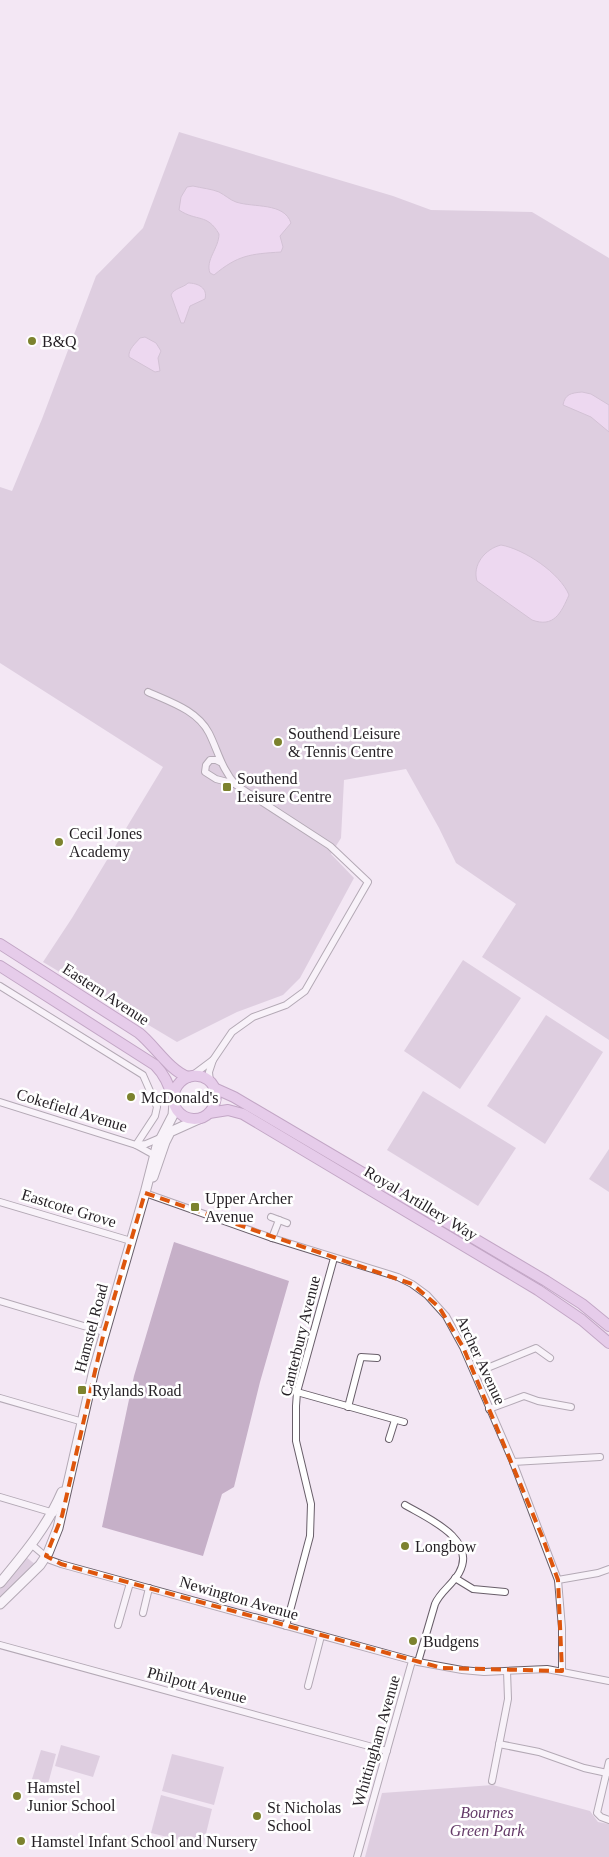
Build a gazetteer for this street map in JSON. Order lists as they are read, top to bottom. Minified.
{"streets":{"main road":["Eastern Avenue","Royal Artillery Way"],"street":["Cokefield Avenue","Eastcote Grove","Hamstel Road","Canterbury Avenue","Archer Avenue","Newington Avenue","Philpott Avenue","Whittingham Avenue"]},"crossings":[["Eastern Avenue","Royal Artillery Way"],["Eastern Avenue","Hamstel Road"],["Cokefield Avenue","Hamstel Road"],["Royal Artillery Way","Hamstel Road"],["Eastcote Grove","Hamstel Road"],["Hamstel Road","Archer Avenue"],["Hamstel Road","Newington Avenue"],["Canterbury Avenue","Archer Avenue"],["Canterbury Avenue","Newington Avenue"],["Archer Avenue","Newington Avenue"],["Newington Avenue","Whittingham Avenue"],["Philpott Avenue","Whittingham Avenue"]],"parks":["Bournes Green Park"],"places":{"other":["B&Q","Southend Leisure & Tennis Centre","Cecil Jones Academy","McDonald's","Longbow","Budgens","Hamstel Junior School","St Nicholas School","Hamstel Infant School and Nursery"],"transit":["Southend Leisure Centre","Upper Archer Avenue","Rylands Road"]}}
